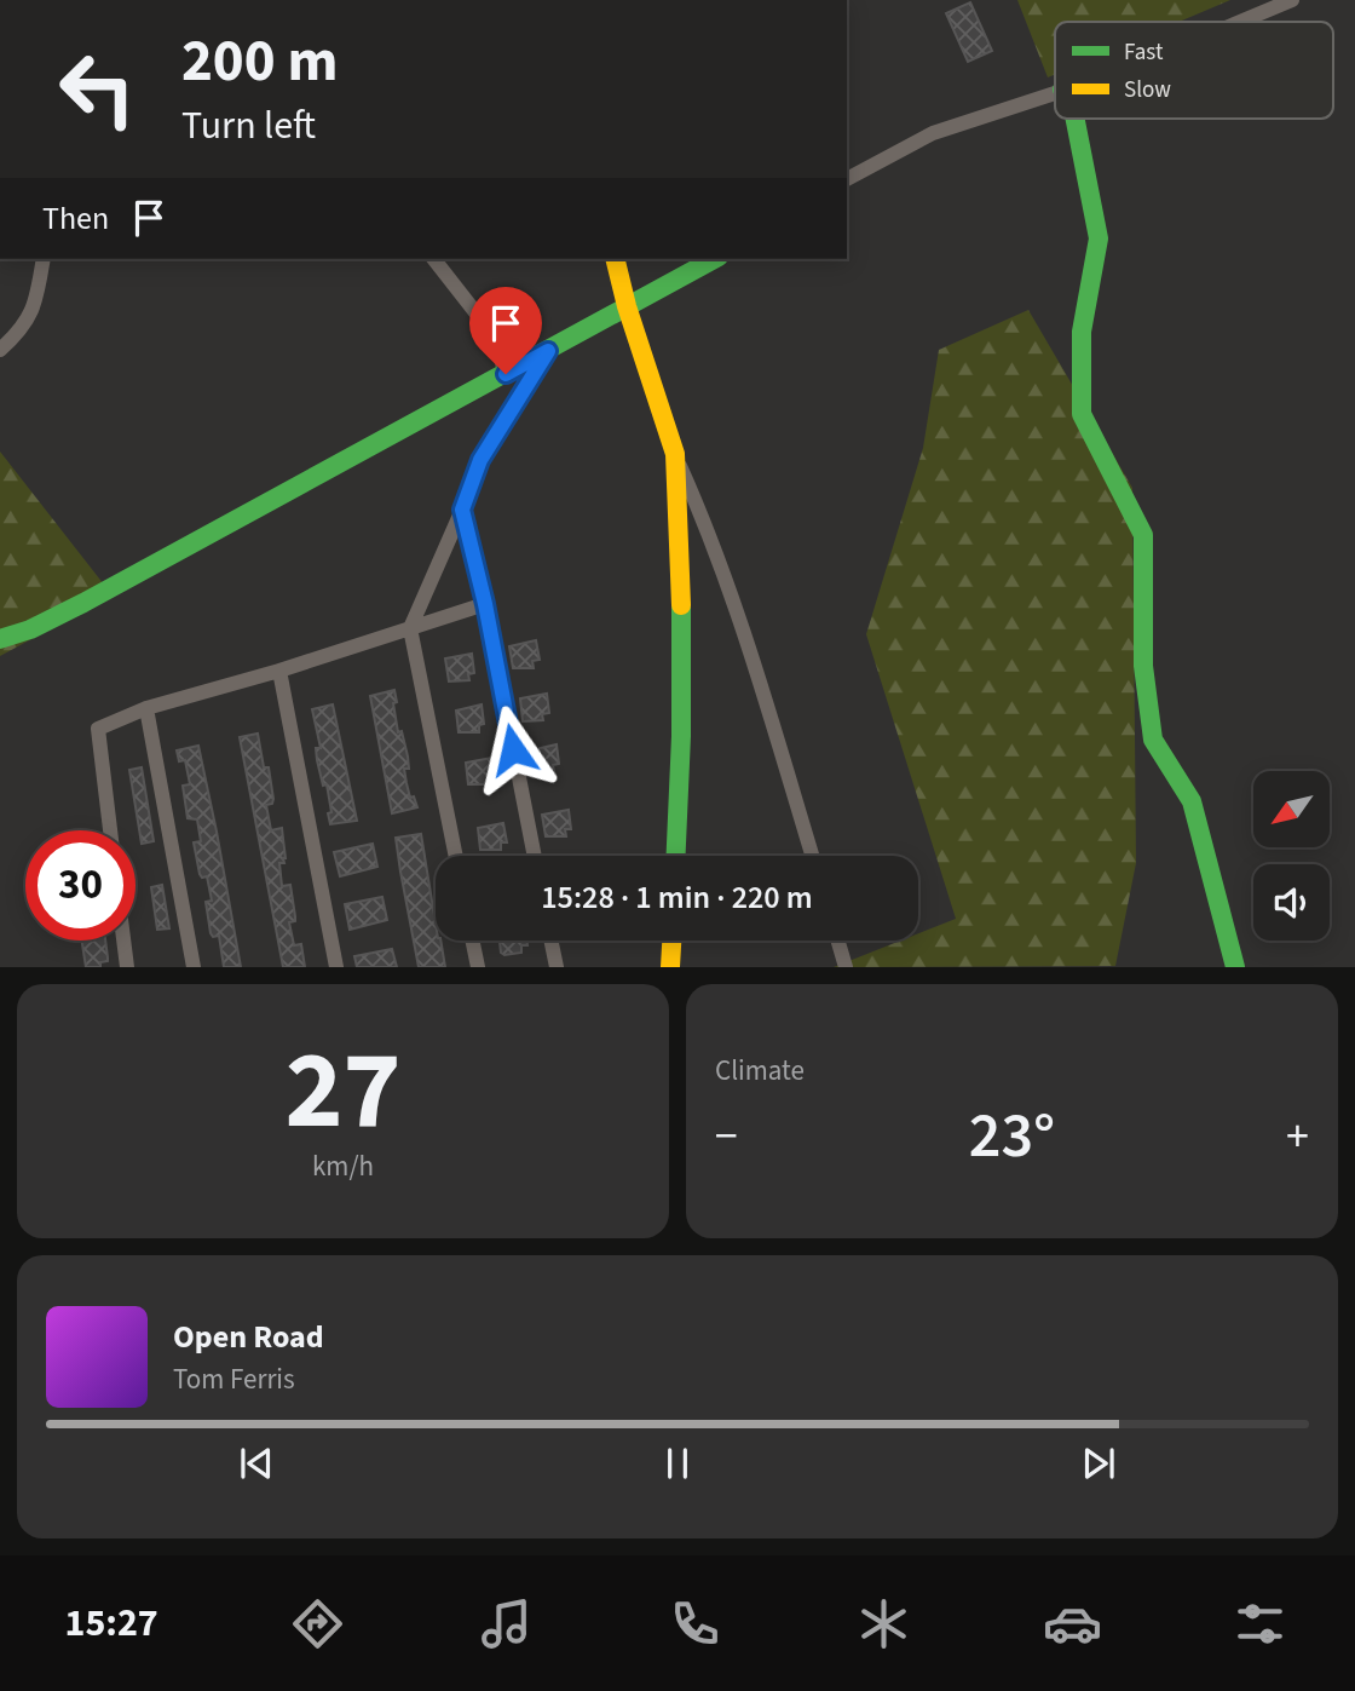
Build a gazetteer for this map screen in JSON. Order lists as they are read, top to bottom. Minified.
{"legend":["Fast","Slow"],"north":"bottom left","page":{"turn":["200 m","Turn left"],"then":"Then","limit":"30","trip":"15:28 · 1 min · 220 m","tile":[["27","km/h"],"Climate"],"heat":["−","23°","+"],"song":["Open Road","Tom Ferris"],"tabs":"15:27"}}
